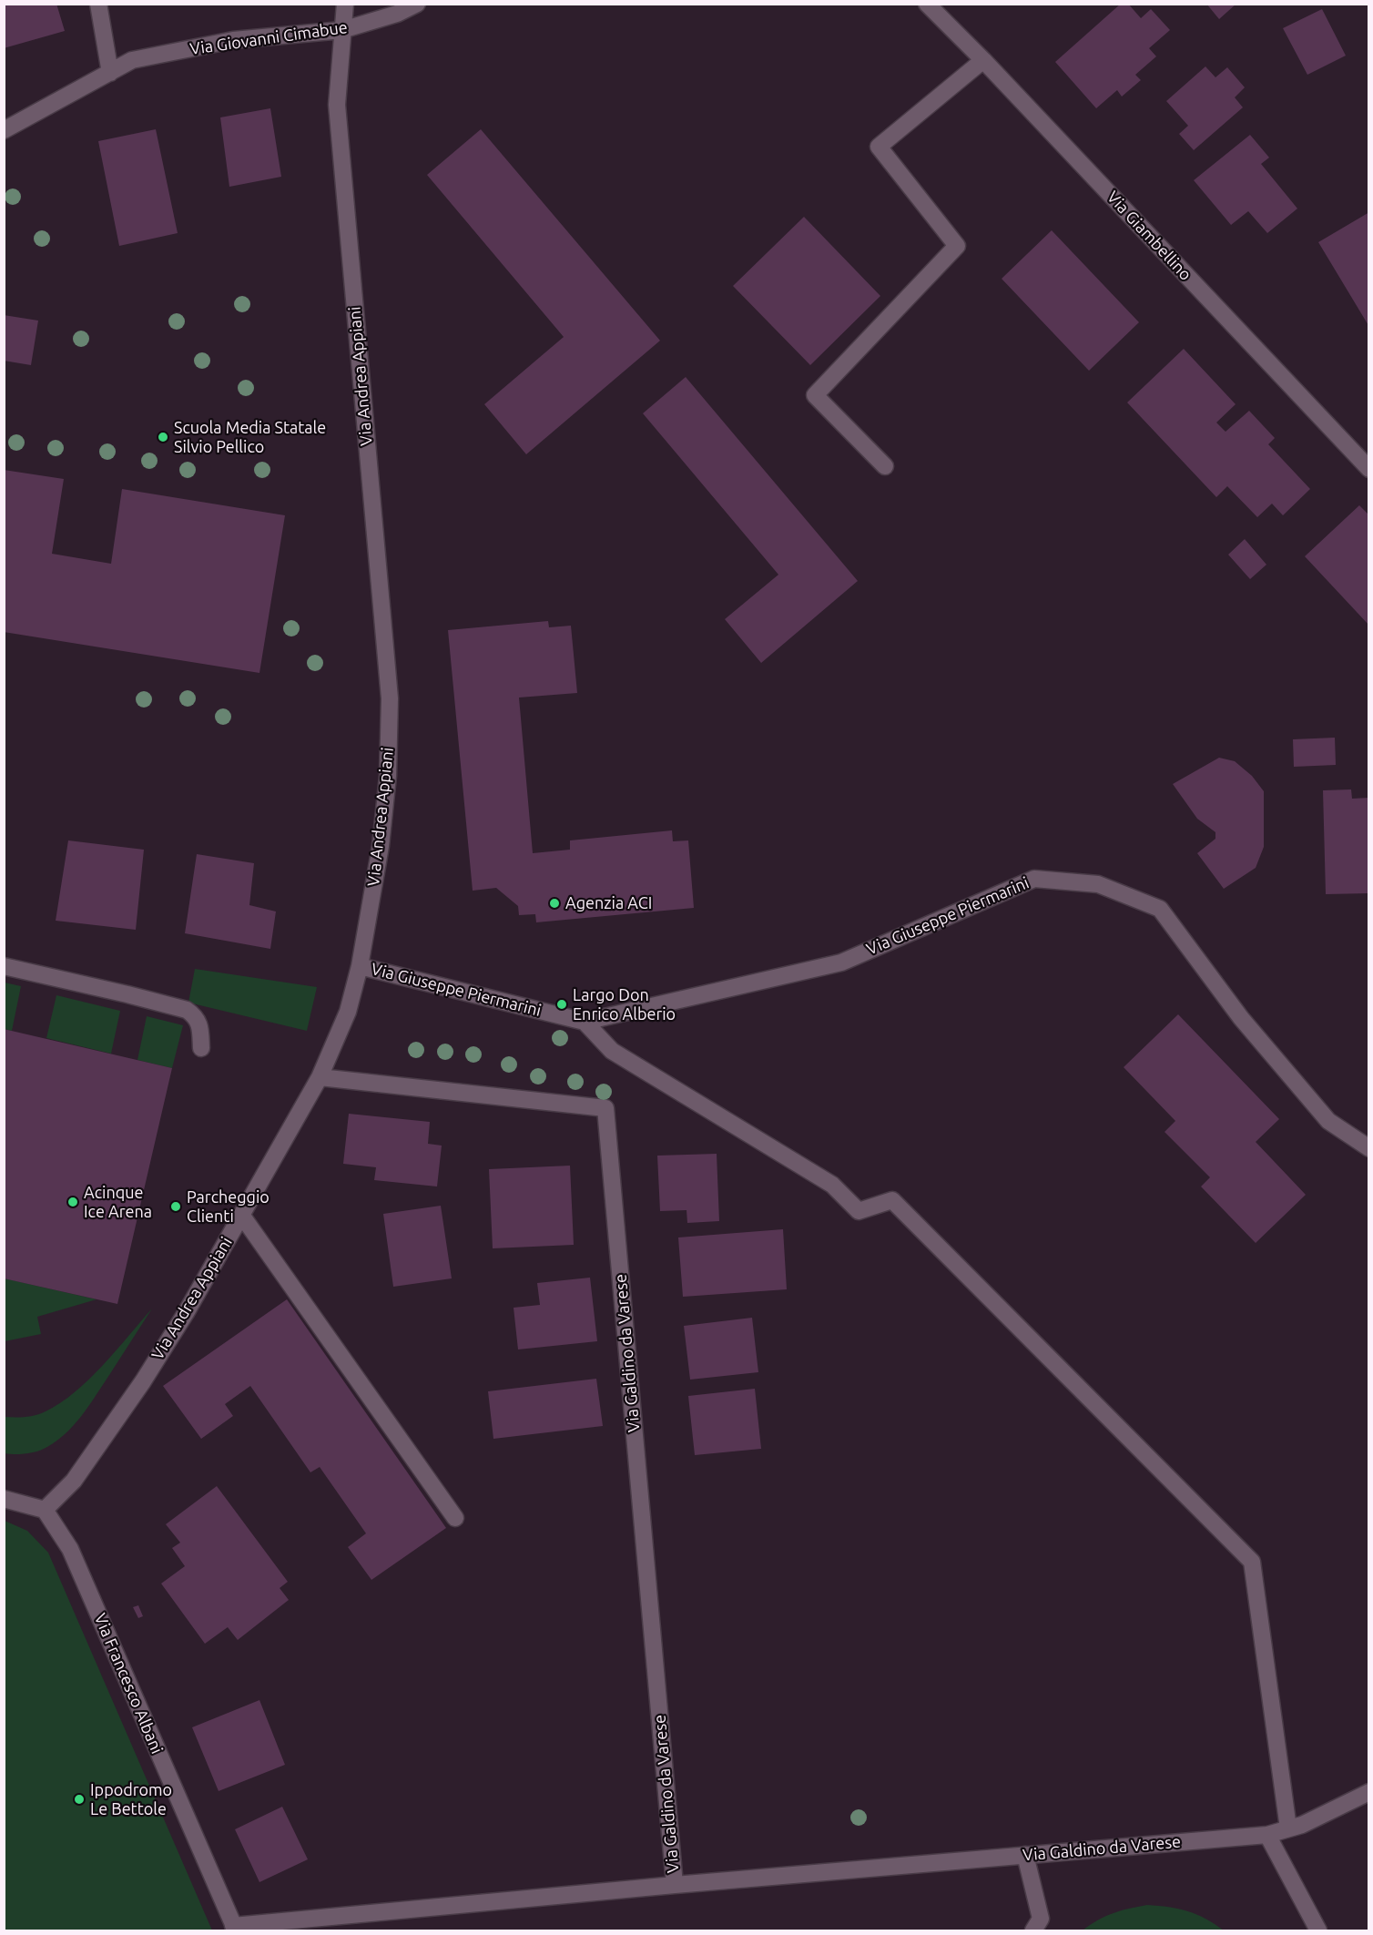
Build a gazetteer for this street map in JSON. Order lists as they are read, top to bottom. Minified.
{"streets":{"street":["Via Giovanni Cimabue","Via Giambellino","Via Andrea Appiani","Via Giuseppe Piermarini","Via Galdino da Varese","Via Francesco Albani"]},"crossings":[["Via Giovanni Cimabue","Via Andrea Appiani"],["Via Andrea Appiani","Via Giuseppe Piermarini"],["Via Andrea Appiani","Via Galdino da Varese"],["Via Andrea Appiani","Via Francesco Albani"],["Via Galdino da Varese","Via Francesco Albani"]],"places":["Scuola Media Statale Silvio Pellico","Agenzia ACI","Largo Don Enrico Alberio","Acinque Ice Arena","Parcheggio Clienti","Ippodromo Le Bettole"]}
